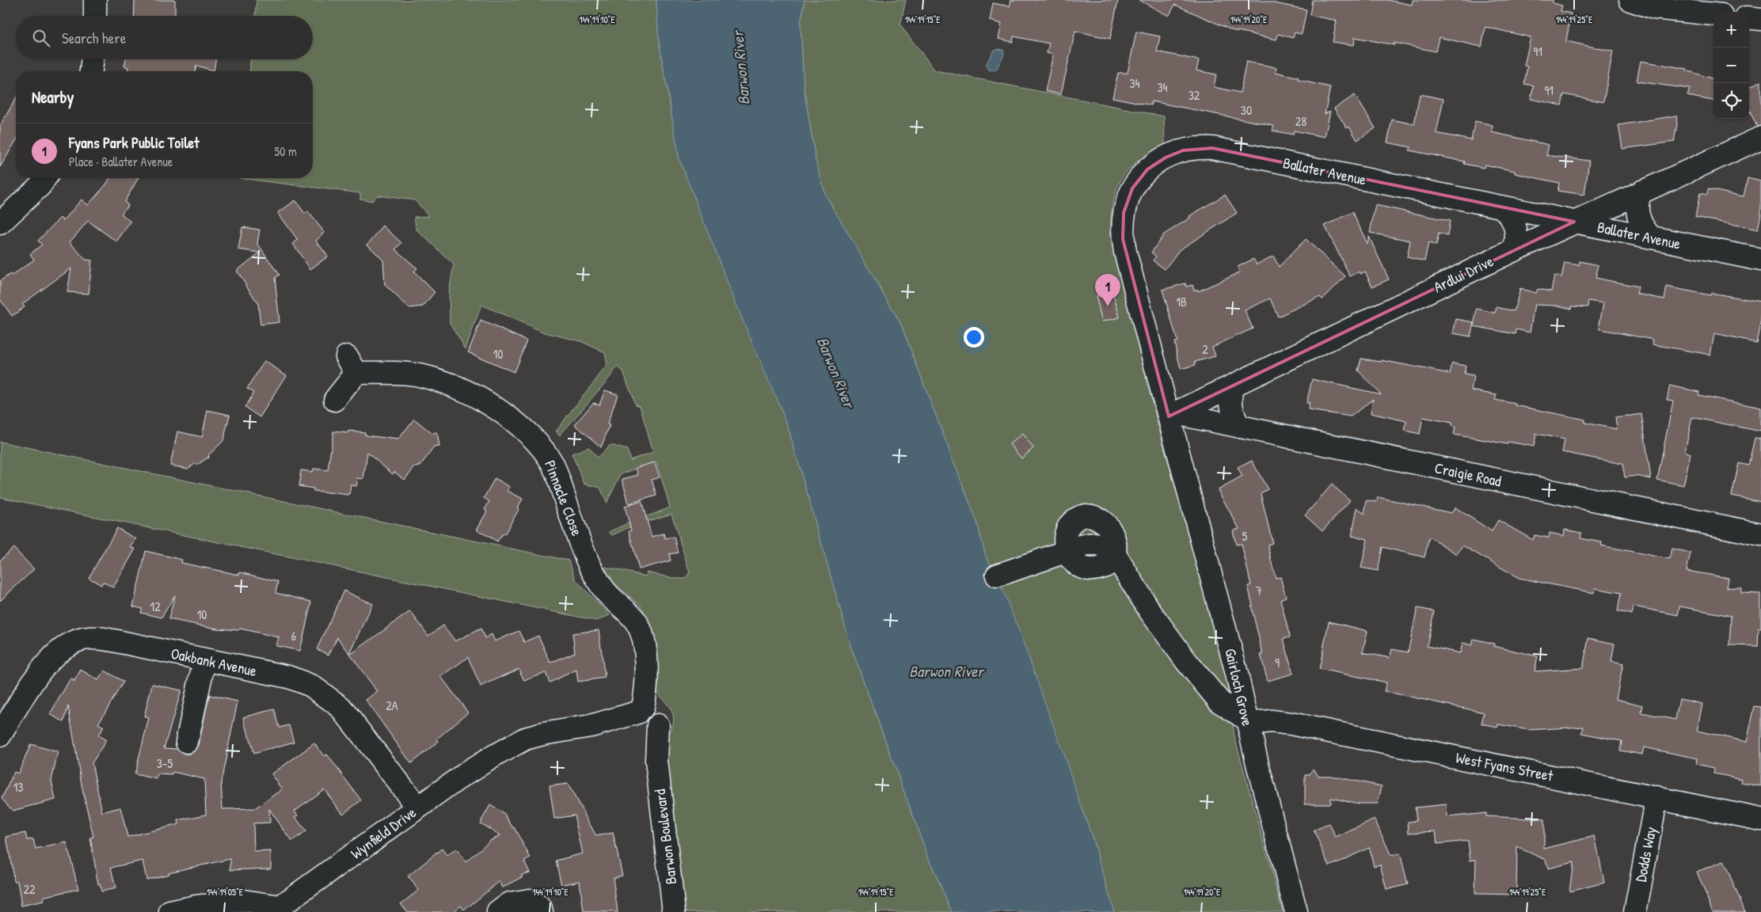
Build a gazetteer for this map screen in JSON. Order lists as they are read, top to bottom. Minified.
{"streets":{"street":["Ballater Avenue","Ardlui Drive","Craigie Road","Pinnacle Close","Oakbank Avenue","Gairloch Grove","West Fyans Street","Wynfield Drive","Barwon Boulevard","Dodds Way"]},"crossings":[["Ballater Avenue","Ardlui Drive"],["Ballater Avenue","Craigie Road"],["Ballater Avenue","Gairloch Grove"],["Ardlui Drive","Craigie Road"],["Ardlui Drive","Gairloch Grove"],["Craigie Road","Gairloch Grove"],["Pinnacle Close","Wynfield Drive"],["Pinnacle Close","Barwon Boulevard"],["Oakbank Avenue","Wynfield Drive"],["Gairloch Grove","West Fyans Street"],["West Fyans Street","Dodds Way"],["Wynfield Drive","Barwon Boulevard"]],"water":["Barwon River"],"house_numbers":["91","34","34","91","32","30","28","1B","2","10","5","7","12","10","6","9","2A","3-5","13","22"],"page":{"map_buttons":["+","−"],"search":"Search here","heading":"Nearby","list":[{"mark":"1","name":"Fyans Park Public Toilet","note":"Place · Ballater Avenue","value":"50 m"}],"pins":"1"},"coordinates":["144°19'10\"E","144°19'15\"E","144°19'20\"E","144°19'25\"E","144°19'05\"E"]}
